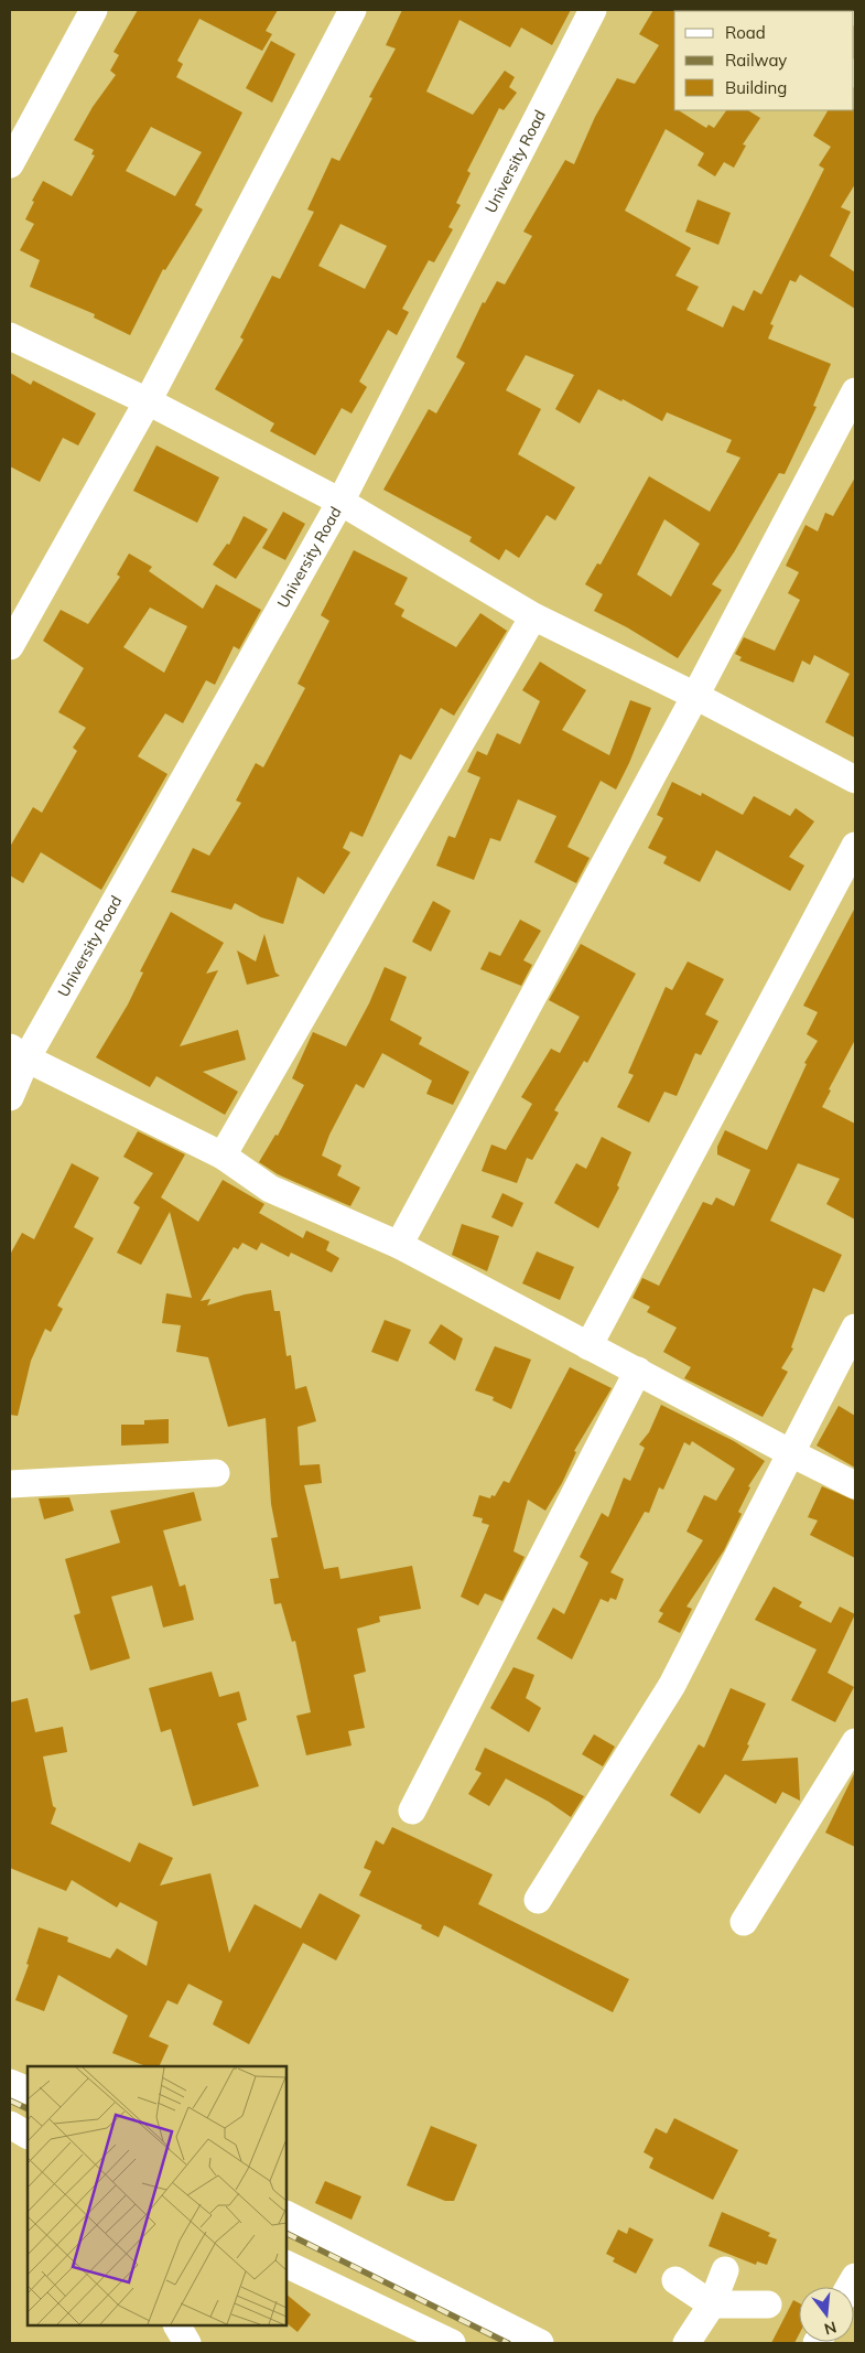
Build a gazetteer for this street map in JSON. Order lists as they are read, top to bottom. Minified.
{"streets":{"street":["University Road"]},"legend":["Road","Railway","Building"],"north":"bottom"}
